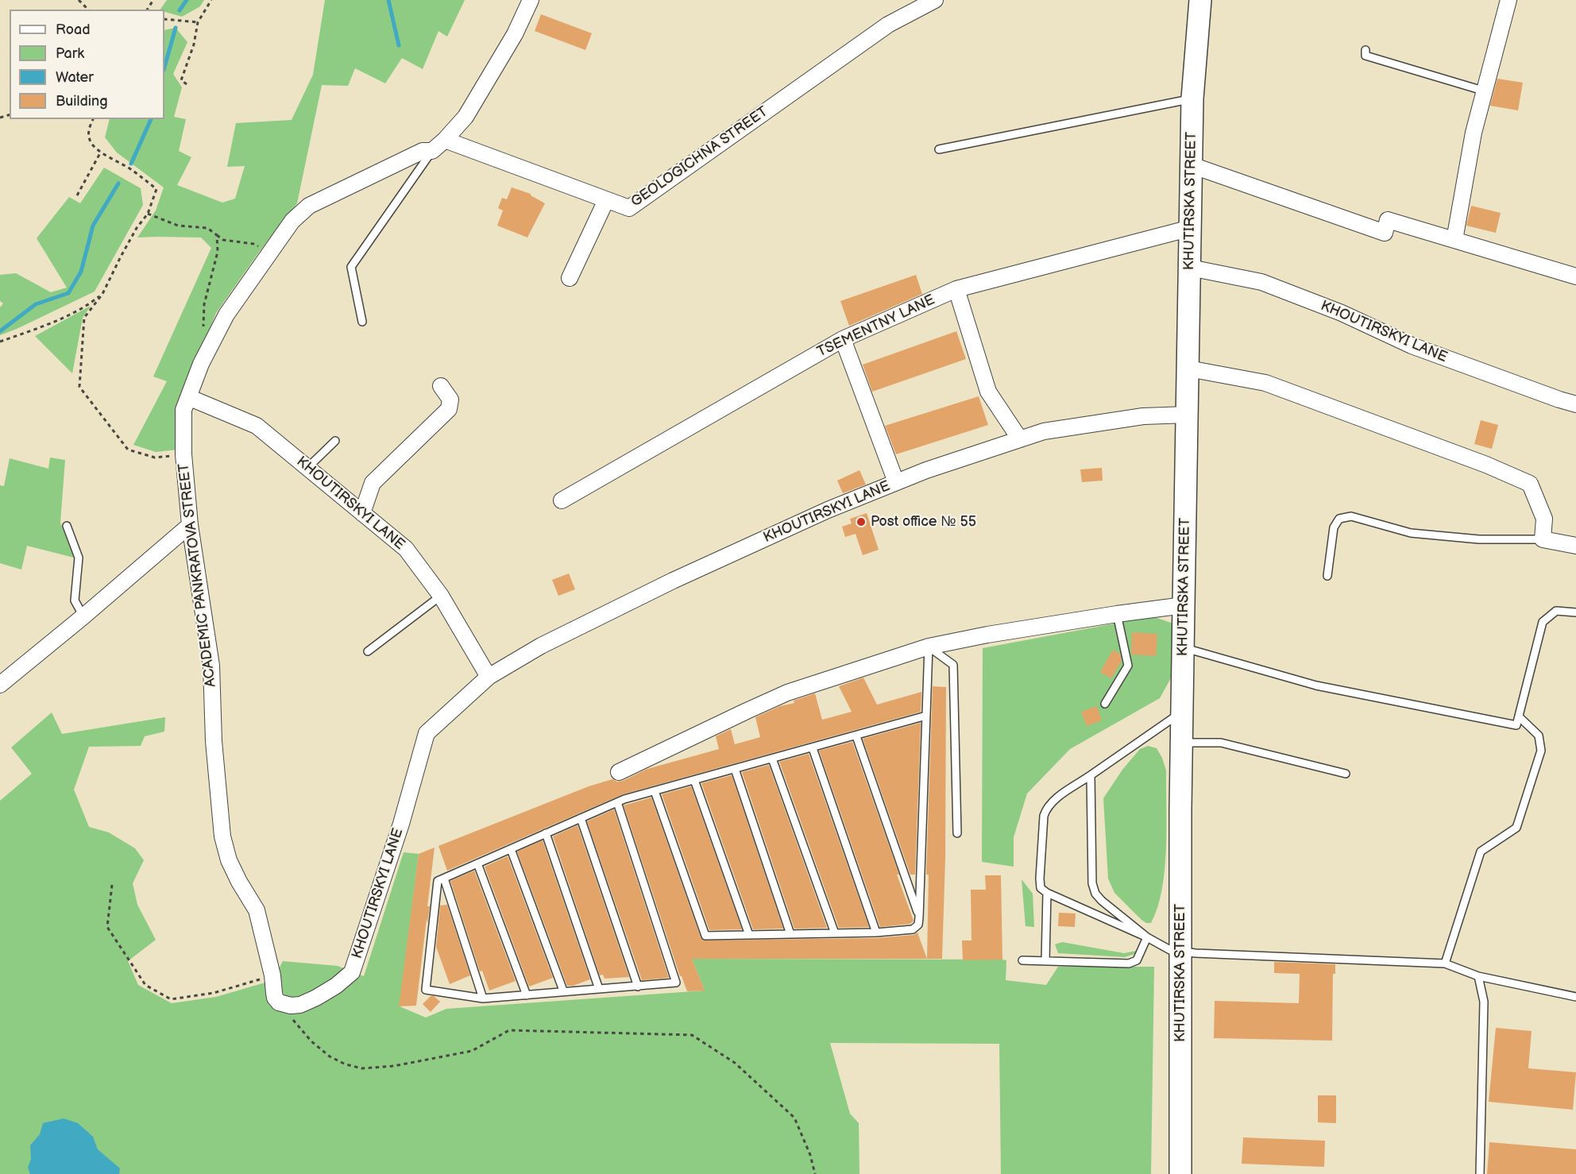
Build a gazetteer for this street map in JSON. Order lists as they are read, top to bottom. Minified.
{"streets":{"main road":["KHUTIRSKA STREET"],"street":["GEOLOGICHNA STREET","TSEMENTNY LANE","KHOUTIRSKYI LANE","ACADEMIC PANKRATOVA STREET"]},"crossings":[["GEOLOGICHNA STREET","ACADEMIC PANKRATOVA STREET"],["KHUTIRSKA STREET","TSEMENTNY LANE"],["KHUTIRSKA STREET","KHOUTIRSKYI LANE"],["KHOUTIRSKYI LANE","ACADEMIC PANKRATOVA STREET"]],"places":["Post office № 55"],"legend":["Road","Park","Water","Building"]}
